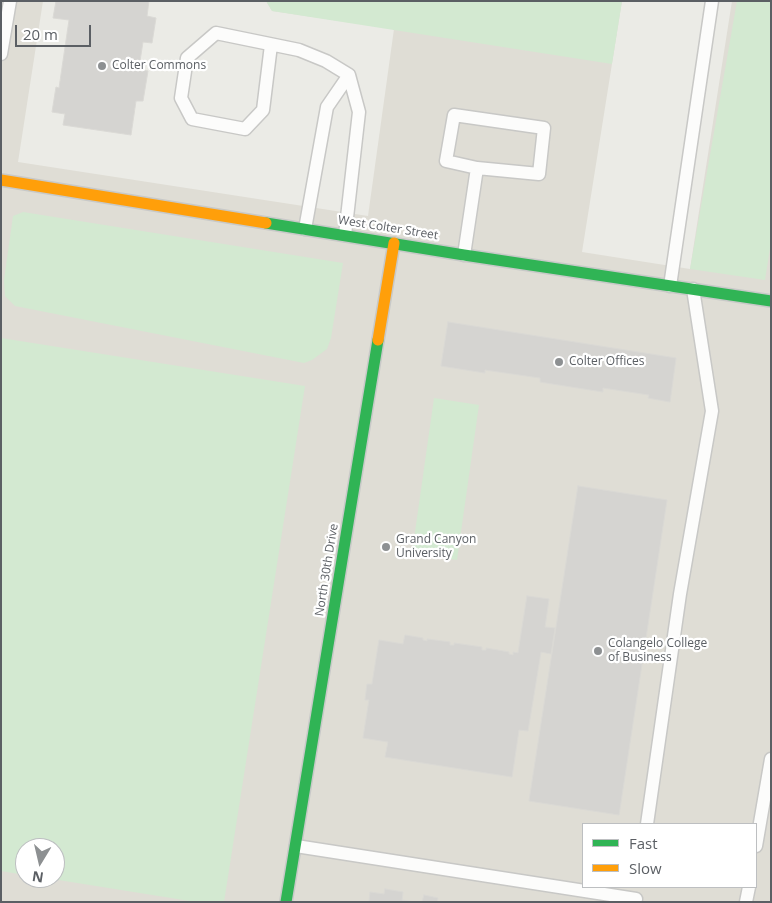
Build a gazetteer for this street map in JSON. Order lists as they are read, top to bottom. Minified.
{"streets":{"street":["West Colter Street","North 30th Drive"]},"crossings":[["West Colter Street","North 30th Drive"]],"places":["Colter Commons","Colter Offices","Grand Canyon University","Colangelo College of Business"],"legend":["Fast","Slow"],"scale_bar":"20 m","north":"bottom"}
